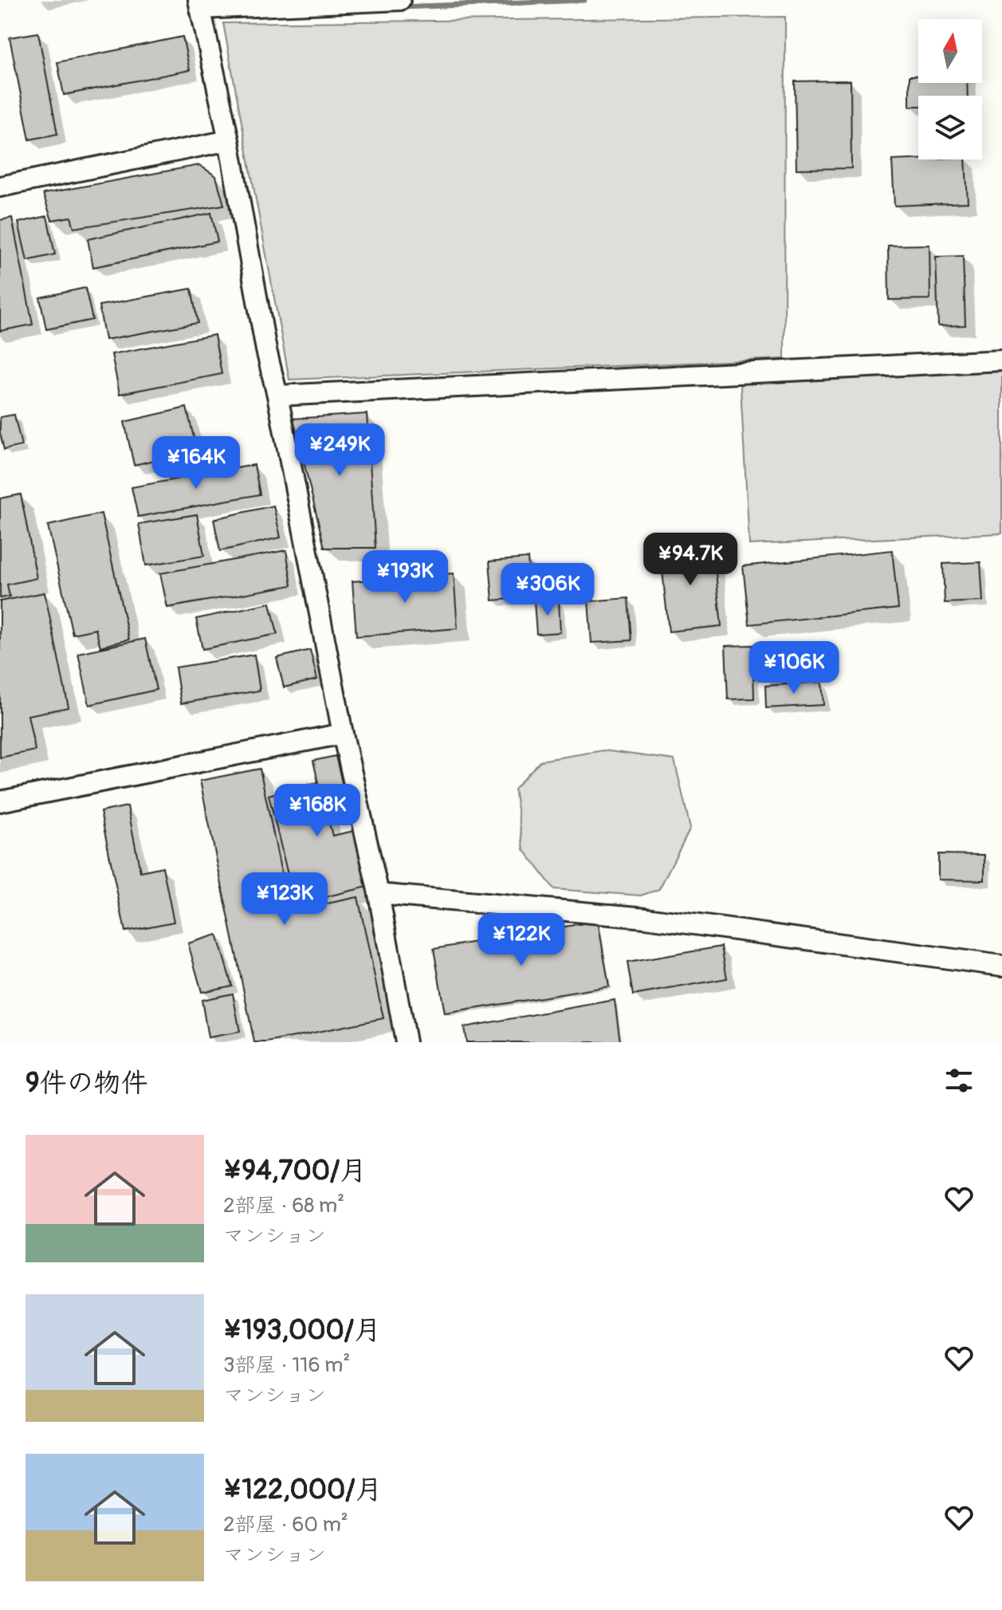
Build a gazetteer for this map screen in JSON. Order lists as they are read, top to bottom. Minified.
{"north":"top","page":{"price":["¥249K","¥164K","¥94.7K","¥193K","¥306K","¥106K","¥168K","¥123K","¥122K"],"heading":"9件の物件","list":[{"name":"¥94,700/月","note":"2部屋 · 68 m² · マンション"},{"name":"¥193,000/月","note":"3部屋 · 116 m² · マンション"},{"name":"¥122,000/月","note":"2部屋 · 60 m² · マンション"}]}}
